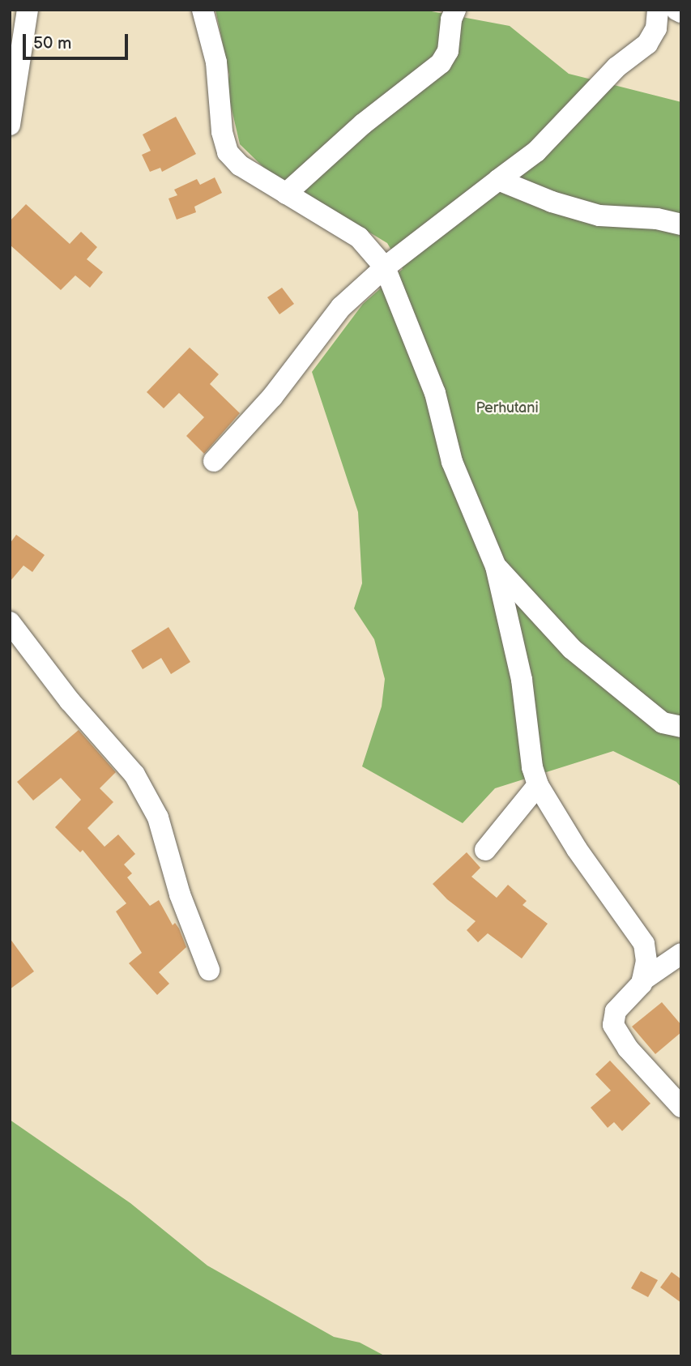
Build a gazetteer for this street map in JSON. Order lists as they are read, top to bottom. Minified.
{"parks":["Perhutani"],"scale_bar":"50 m"}
